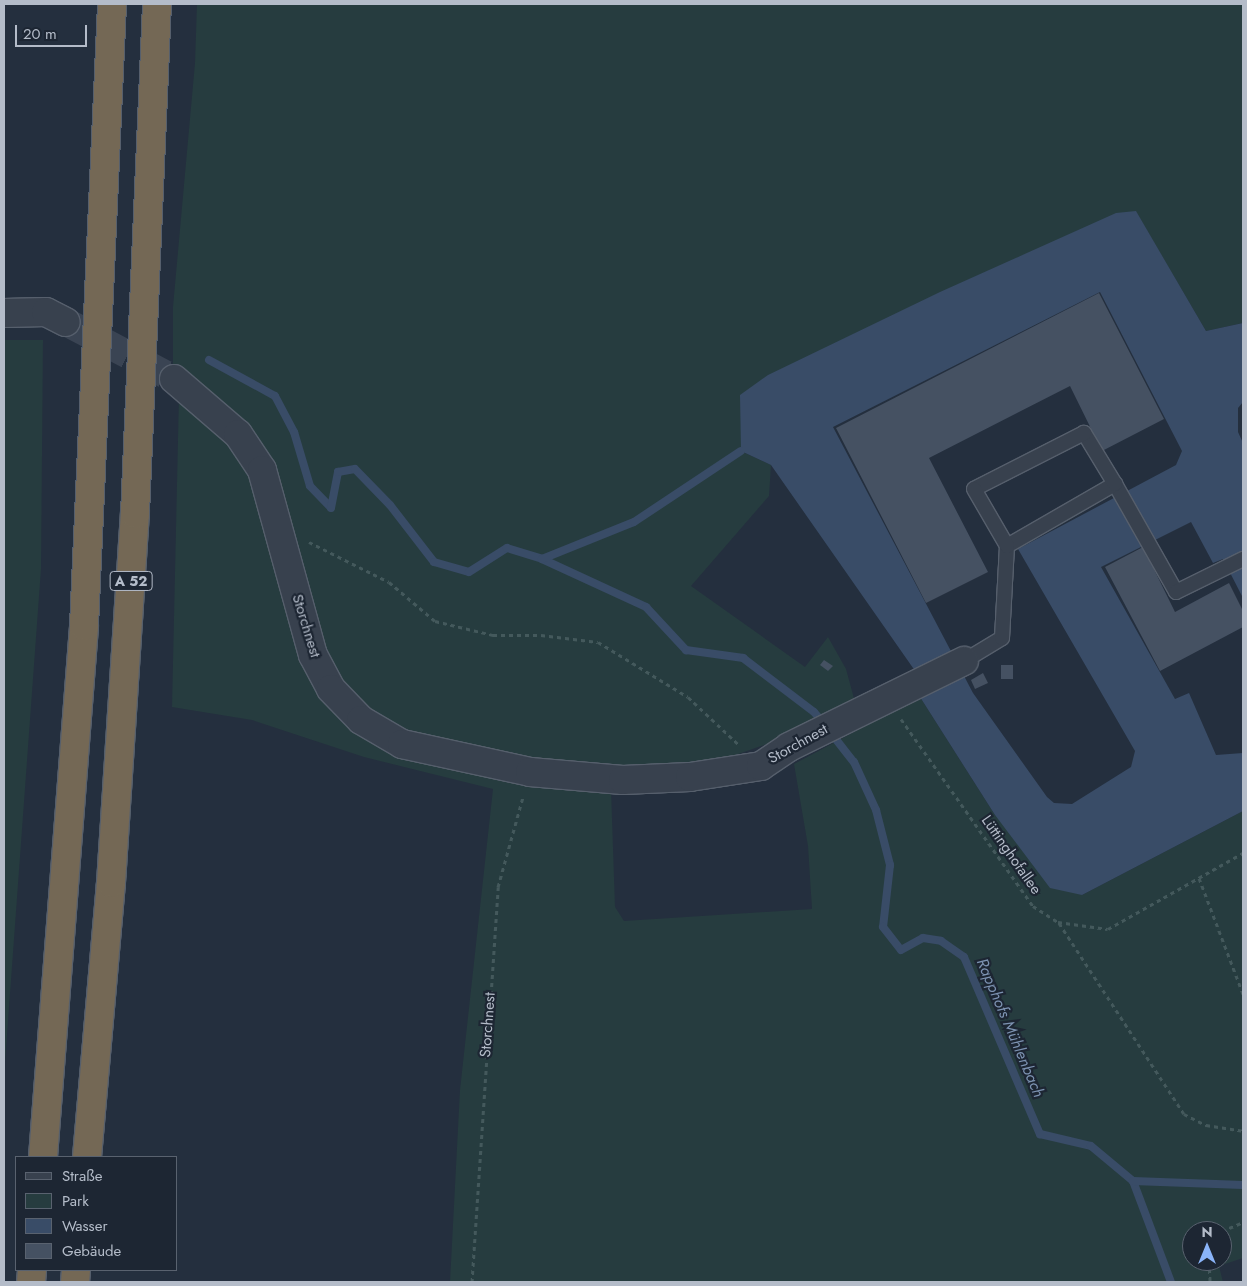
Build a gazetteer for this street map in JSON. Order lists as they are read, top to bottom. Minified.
{"streets":{"highway":["A 52"],"street":["Storchnest"],"path":["Lüttinghofallee"]},"crossings":[["Storchnest","Lüttinghofallee"]],"water":["Rapphofs Mühlenbach"],"legend":["Straße","Park","Wasser","Gebäude"],"scale_bar":"20 m","north":"top"}
